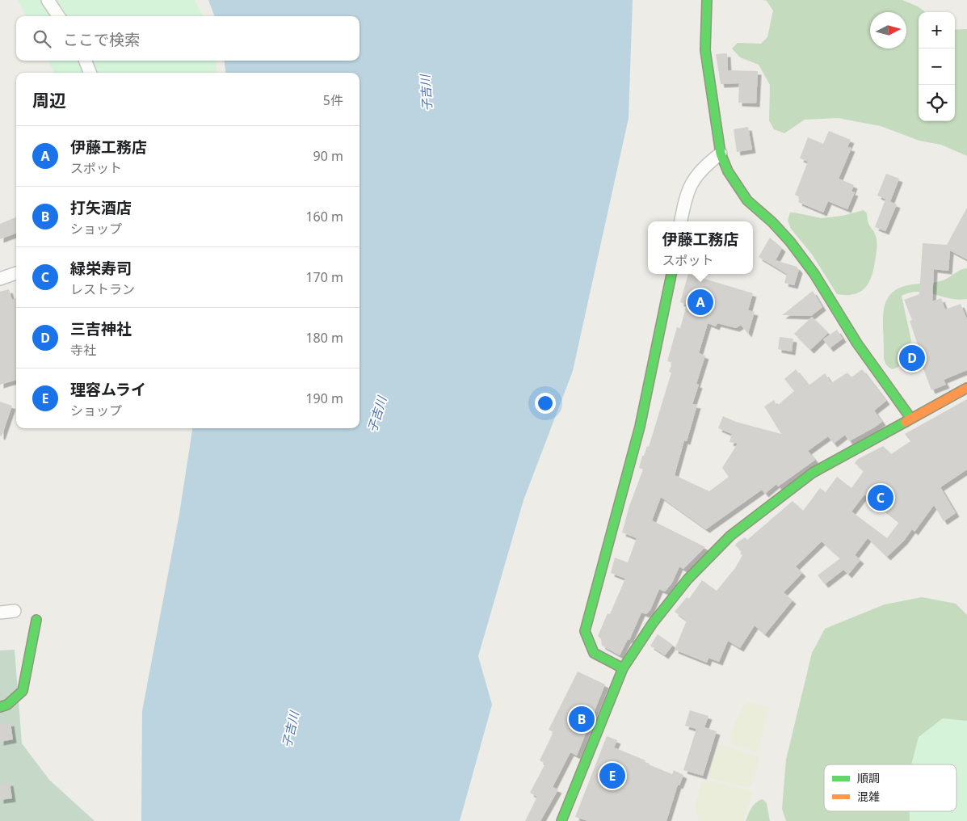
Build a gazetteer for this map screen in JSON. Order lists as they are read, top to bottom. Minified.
{"water":["子吉川"],"legend":["順調","混雑"],"north":"right","page":{"map_buttons":["+","−"],"search":"ここで検索","heading":["周辺","5件"],"list":[{"mark":"A","name":"伊藤工務店","note":"スポット","value":"90 m"},{"mark":"B","name":"打矢酒店","note":"ショップ","value":"160 m"},{"mark":"C","name":"緑栄寿司","note":"レストラン","value":"170 m"},{"mark":"D","name":"三吉神社","note":"寺社","value":"180 m"},{"mark":"E","name":"理容ムライ","note":"ショップ","value":"190 m"}],"popup":["伊藤工務店","スポット"],"pins":["A","D","C","B","E"]}}
